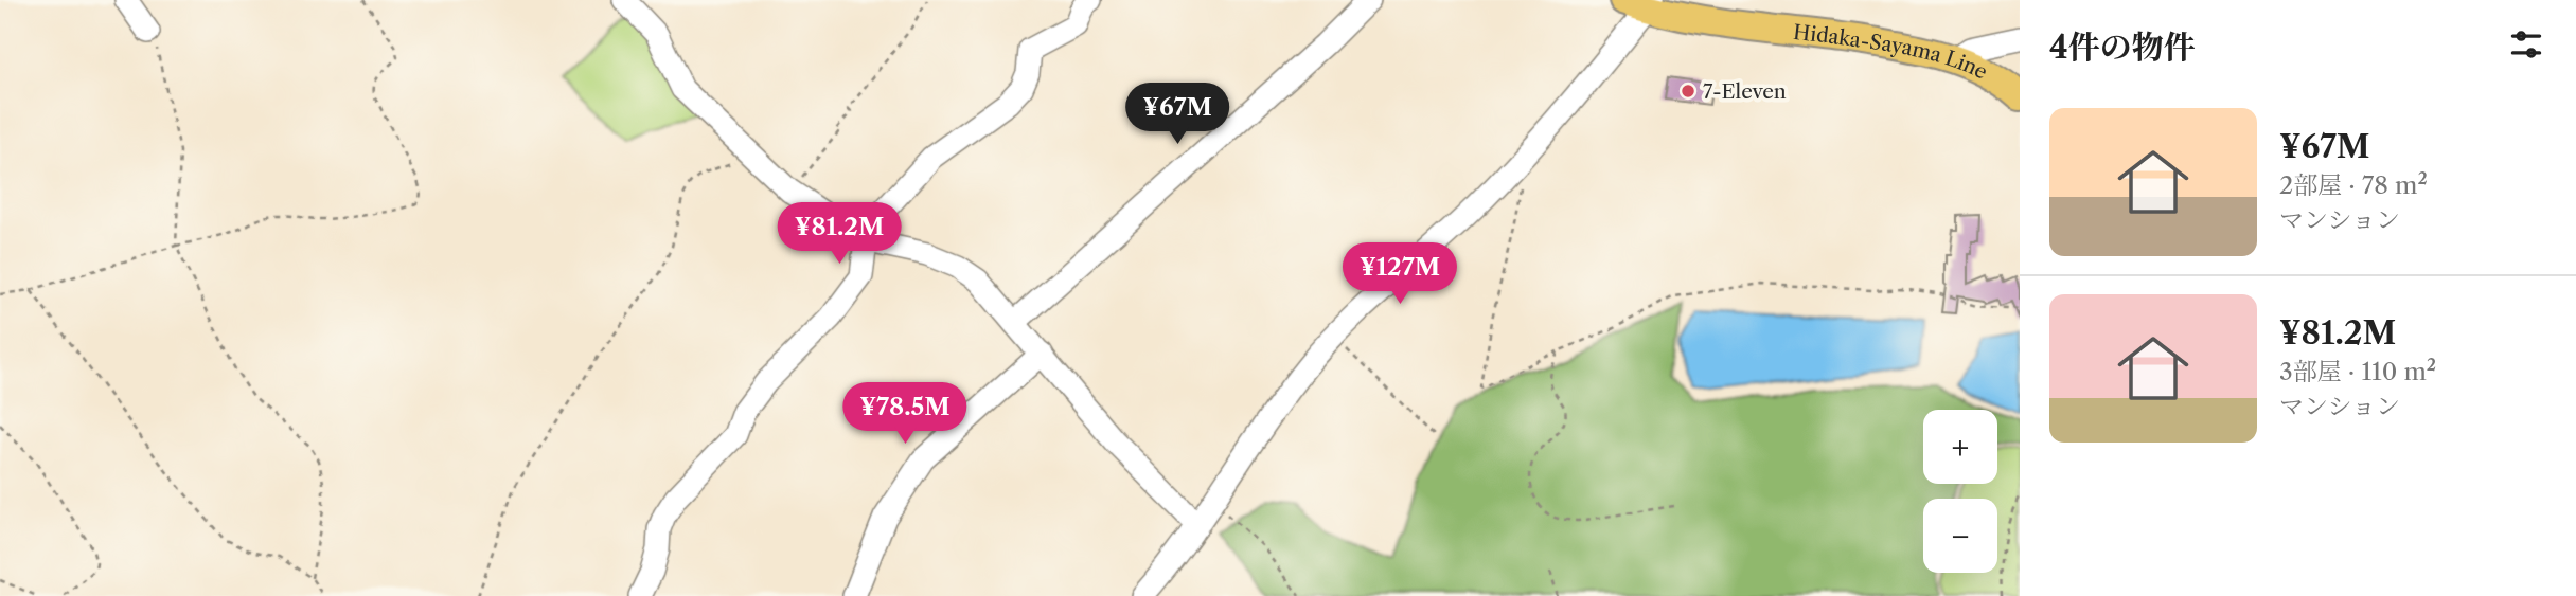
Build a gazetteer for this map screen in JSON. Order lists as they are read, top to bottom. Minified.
{"streets":{"main road":["Hidaka-Sayama Line"]},"places":["7-Eleven"],"page":{"heading":"4件の物件","price":["¥67M","¥81.2M","¥127M","¥78.5M"],"list":[{"name":"¥67M","note":"2部屋 · 78 m² · マンション"},{"name":"¥81.2M","note":"3部屋 · 110 m² · マンション"}],"map_buttons":["+","−"]}}
